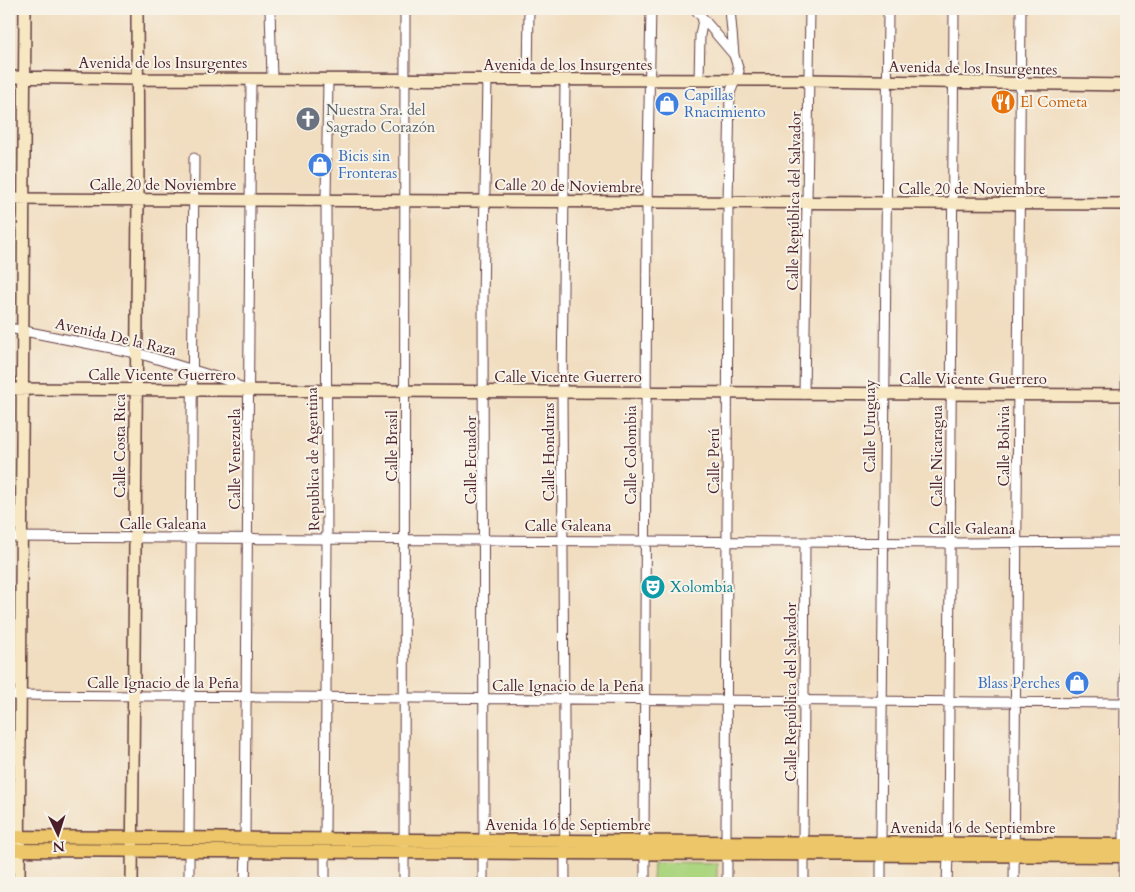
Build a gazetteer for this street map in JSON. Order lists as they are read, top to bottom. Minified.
{"streets":{"main road":["Avenida de los Insurgentes","Calle 20 de Noviembre","Calle Vicente Guerrero","Calle Costa Rica","Avenida 16 de Septiembre"],"street":["Calle República del Salvador","Avenida De la Raza","Calle Uruguay","Calle Brasil","Calle Bolivia","Calle Honduras","Calle Colombia","Calle Nicaragua","Calle Venezuela","Republica de Agentina","Calle Ecuador","Calle Perú","Calle Galeana","Calle Ignacio de la Peña"]},"crossings":[["Avenida de los Insurgentes","Calle República del Salvador"],["Avenida de los Insurgentes","Calle Uruguay"],["Avenida de los Insurgentes","Calle Costa Rica"],["Avenida de los Insurgentes","Calle Brasil"],["Avenida de los Insurgentes","Calle Bolivia"],["Avenida de los Insurgentes","Calle Honduras"],["Avenida de los Insurgentes","Calle Colombia"],["Avenida de los Insurgentes","Calle Nicaragua"],["Avenida de los Insurgentes","Calle Venezuela"],["Avenida de los Insurgentes","Republica de Agentina"],["Avenida de los Insurgentes","Calle Ecuador"],["Avenida de los Insurgentes","Calle Perú"],["Calle 20 de Noviembre","Calle República del Salvador"],["Calle 20 de Noviembre","Calle Uruguay"],["Calle 20 de Noviembre","Calle Costa Rica"],["Calle 20 de Noviembre","Calle Brasil"],["Calle 20 de Noviembre","Calle Bolivia"],["Calle 20 de Noviembre","Calle Honduras"],["Calle 20 de Noviembre","Calle Colombia"],["Calle 20 de Noviembre","Calle Nicaragua"],["Calle 20 de Noviembre","Calle Venezuela"],["Calle 20 de Noviembre","Republica de Agentina"],["Calle 20 de Noviembre","Calle Ecuador"],["Calle 20 de Noviembre","Calle Perú"],["Calle República del Salvador","Calle Vicente Guerrero"],["Calle República del Salvador","Calle Galeana"],["Calle República del Salvador","Calle Ignacio de la Peña"],["Calle República del Salvador","Avenida 16 de Septiembre"],["Avenida De la Raza","Calle Vicente Guerrero"],["Avenida De la Raza","Calle Costa Rica"],["Avenida De la Raza","Calle Venezuela"],["Calle Vicente Guerrero","Calle Uruguay"],["Calle Vicente Guerrero","Calle Costa Rica"],["Calle Vicente Guerrero","Calle Brasil"],["Calle Vicente Guerrero","Calle Bolivia"],["Calle Vicente Guerrero","Calle Honduras"],["Calle Vicente Guerrero","Calle Colombia"],["Calle Vicente Guerrero","Calle Nicaragua"],["Calle Vicente Guerrero","Calle Venezuela"],["Calle Vicente Guerrero","Republica de Agentina"],["Calle Vicente Guerrero","Calle Ecuador"],["Calle Vicente Guerrero","Calle Perú"],["Calle Uruguay","Calle Galeana"],["Calle Uruguay","Calle Ignacio de la Peña"],["Calle Uruguay","Avenida 16 de Septiembre"],["Calle Costa Rica","Calle Galeana"],["Calle Costa Rica","Calle Ignacio de la Peña"],["Calle Costa Rica","Avenida 16 de Septiembre"],["Calle Brasil","Calle Galeana"],["Calle Brasil","Calle Ignacio de la Peña"],["Calle Brasil","Avenida 16 de Septiembre"],["Calle Bolivia","Calle Galeana"],["Calle Bolivia","Calle Ignacio de la Peña"],["Calle Bolivia","Avenida 16 de Septiembre"],["Calle Honduras","Calle Galeana"],["Calle Honduras","Calle Ignacio de la Peña"],["Calle Honduras","Avenida 16 de Septiembre"],["Calle Colombia","Calle Galeana"],["Calle Colombia","Calle Ignacio de la Peña"],["Calle Colombia","Avenida 16 de Septiembre"],["Calle Nicaragua","Calle Galeana"],["Calle Nicaragua","Calle Ignacio de la Peña"],["Calle Nicaragua","Avenida 16 de Septiembre"],["Calle Venezuela","Calle Galeana"],["Calle Venezuela","Calle Ignacio de la Peña"],["Calle Venezuela","Avenida 16 de Septiembre"],["Republica de Agentina","Calle Galeana"],["Republica de Agentina","Calle Ignacio de la Peña"],["Republica de Agentina","Avenida 16 de Septiembre"],["Calle Ecuador","Calle Galeana"],["Calle Ecuador","Calle Ignacio de la Peña"],["Calle Ecuador","Avenida 16 de Septiembre"],["Calle Perú","Calle Galeana"],["Calle Perú","Calle Ignacio de la Peña"],["Calle Perú","Avenida 16 de Septiembre"]],"places":{"restaurant":["El Cometa"],"shop":["Capillas Rnacimiento","Bicis sin Fronteras","Blass Perches"],"church":["Nuestra Sra. del Sagrado Corazón"],"theatre":["Xolombia"]},"north":"bottom"}
